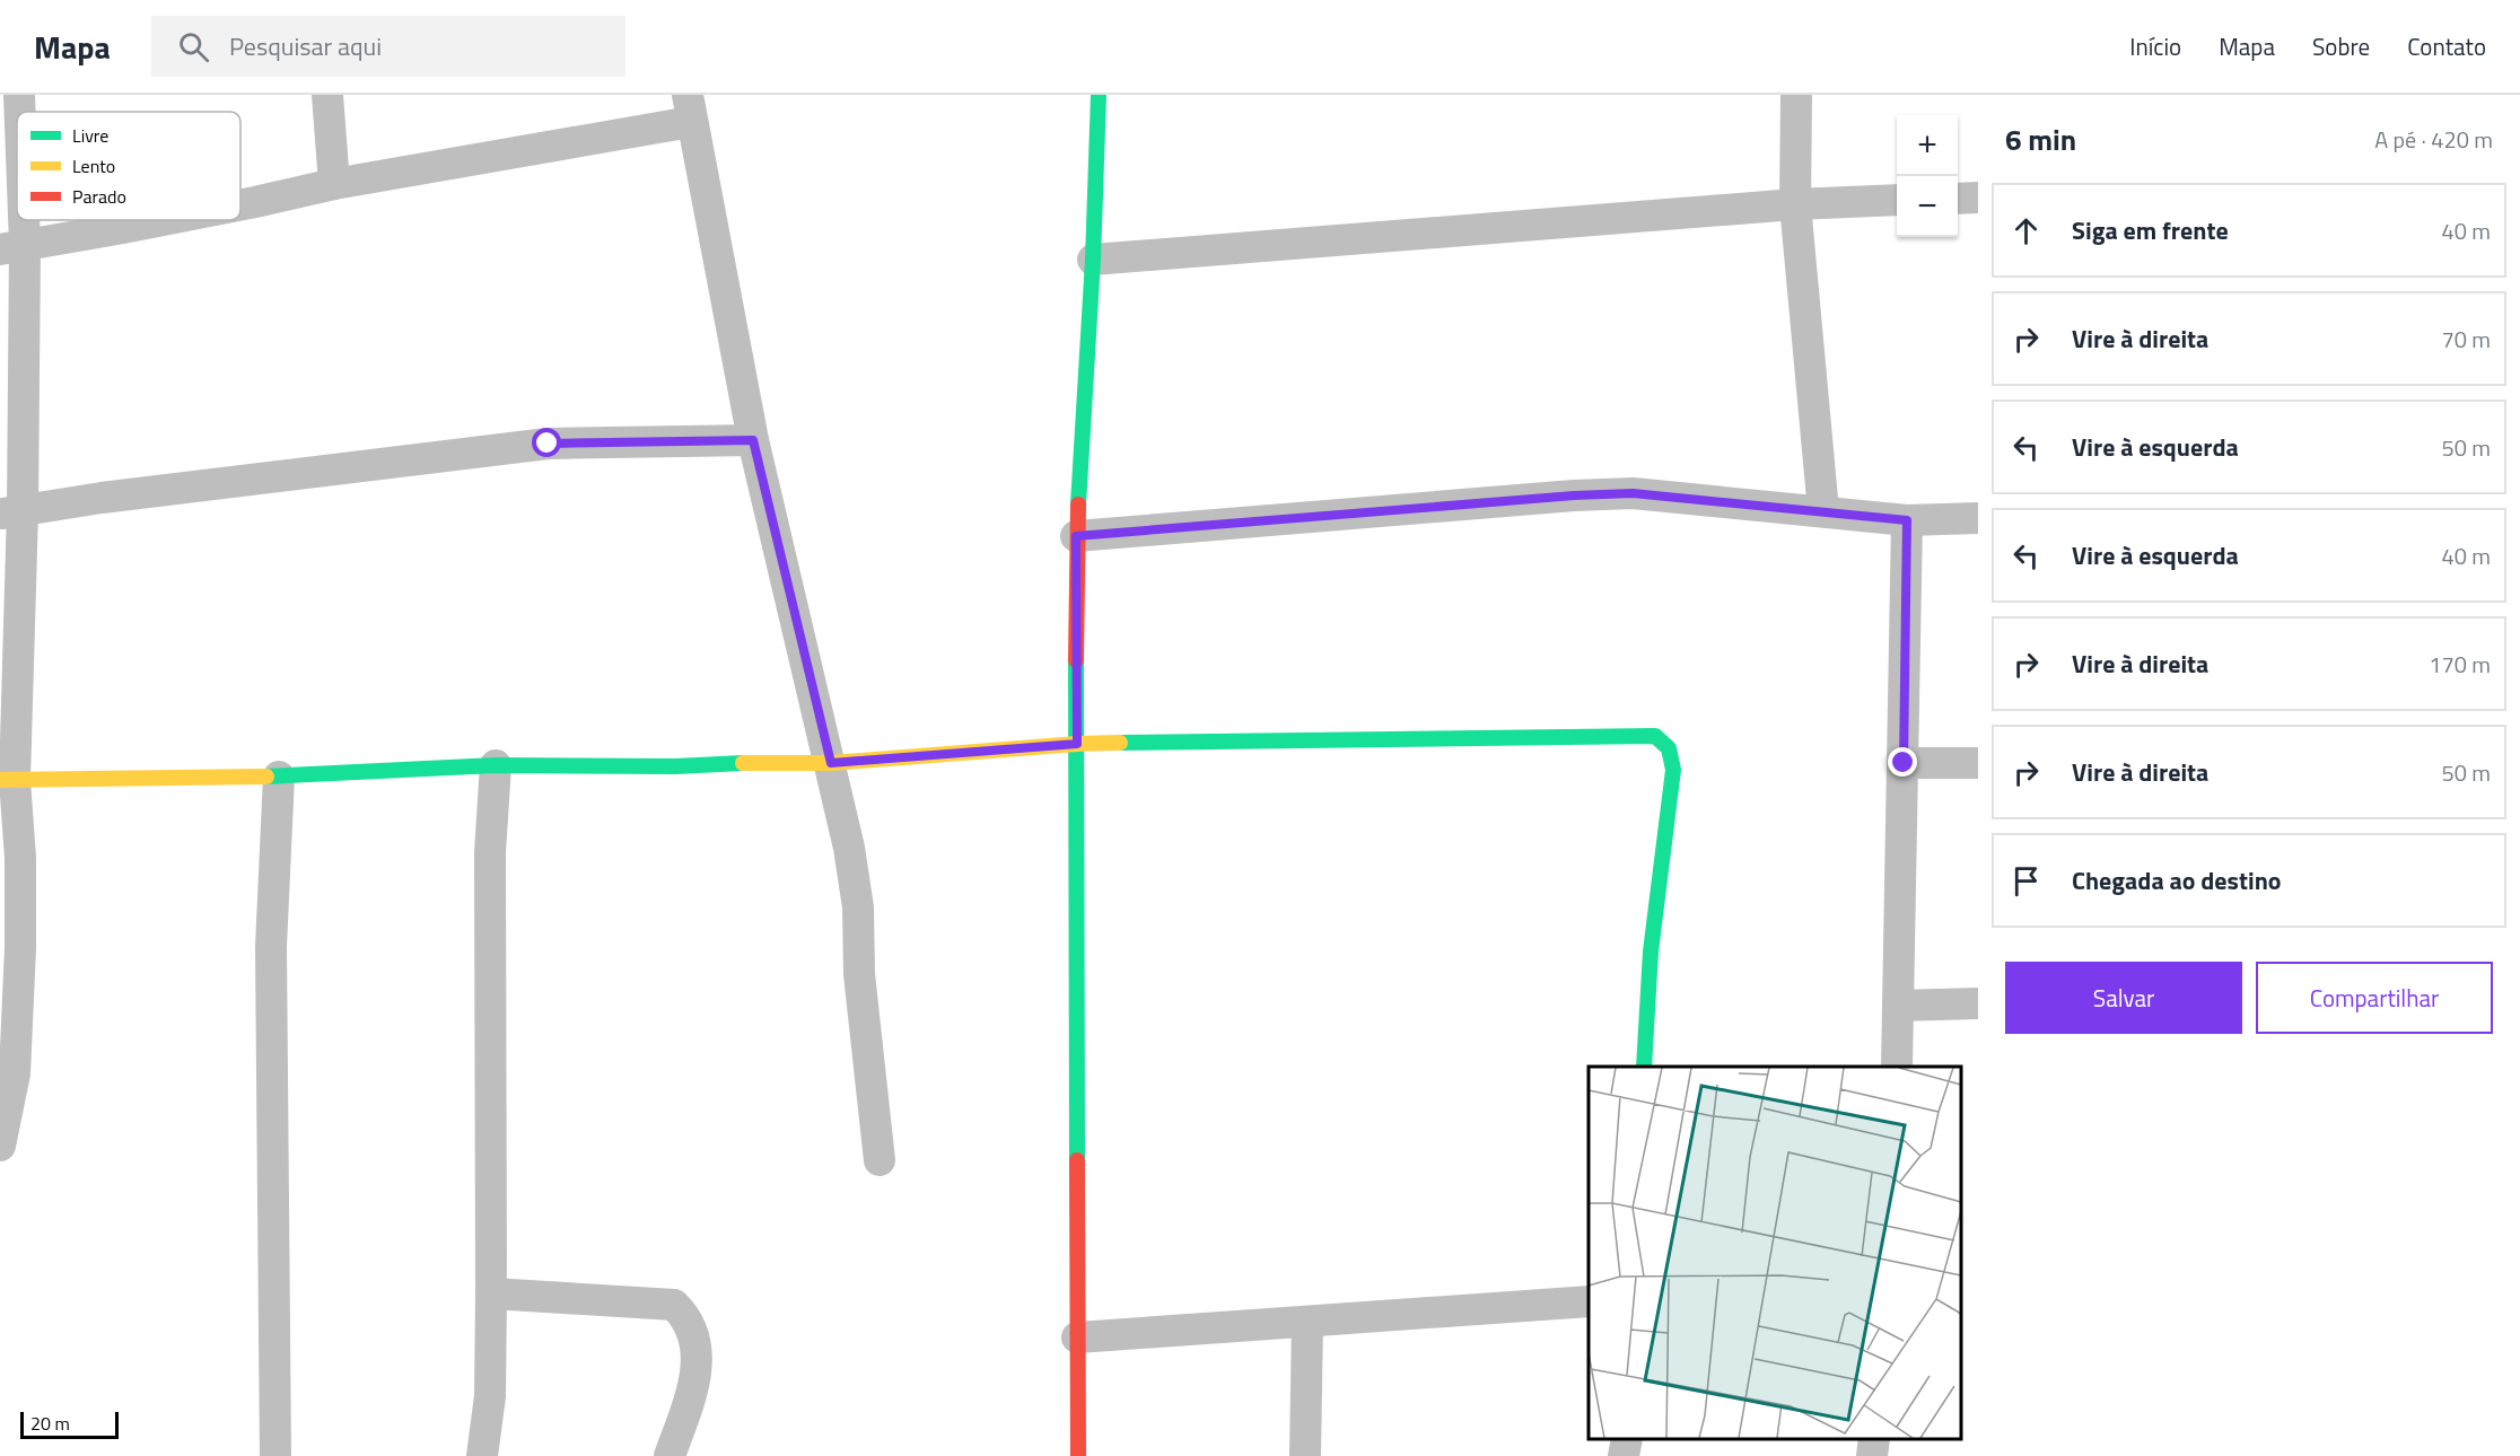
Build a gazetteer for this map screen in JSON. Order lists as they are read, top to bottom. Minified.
{"legend":["Livre","Lento","Parado"],"scale_bar":"20 m","page":{"header":"Mapa","search":"Pesquisar aqui","nav":["Início","Mapa","Sobre","Contato"],"heading":["6 min","A pé · 420 m"],"map_buttons":["+","−"],"list":[["Siga em frente","40 m"],["Vire à direita","70 m"],["Vire à esquerda","50 m"],["Vire à esquerda","40 m"],["Vire à direita","170 m"],["Vire à direita","50 m"],"Chegada ao destino"],"buttons":["Salvar","Compartilhar"],"scale":"20 m"}}
